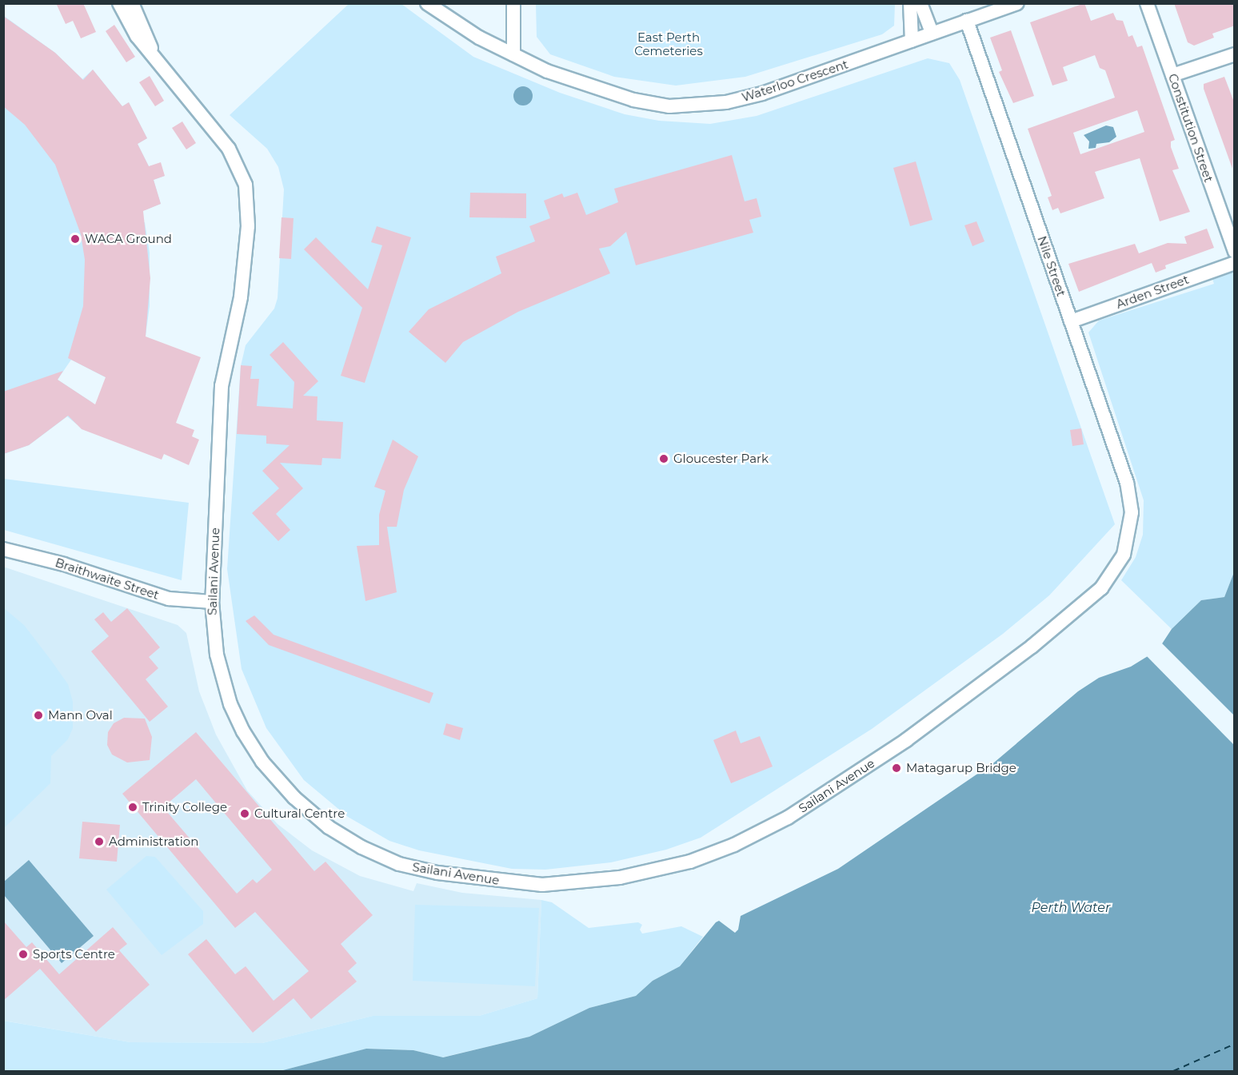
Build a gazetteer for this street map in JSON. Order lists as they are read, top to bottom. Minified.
{"streets":{"street":["Waterloo Crescent","Constitution Street","Nile Street","Arden Street","Sailani Avenue","Braithwaite Street"]},"crossings":[["Waterloo Crescent","Nile Street"],["Nile Street","Arden Street"],["Nile Street","Sailani Avenue"],["Sailani Avenue","Braithwaite Street"]],"water":["Perth Water"],"parks":["East Perth Cemeteries"],"places":["WACA Ground","Gloucester Park","Mann Oval","Matagarup Bridge","Trinity College","Cultural Centre","Administration","Sports Centre"]}
